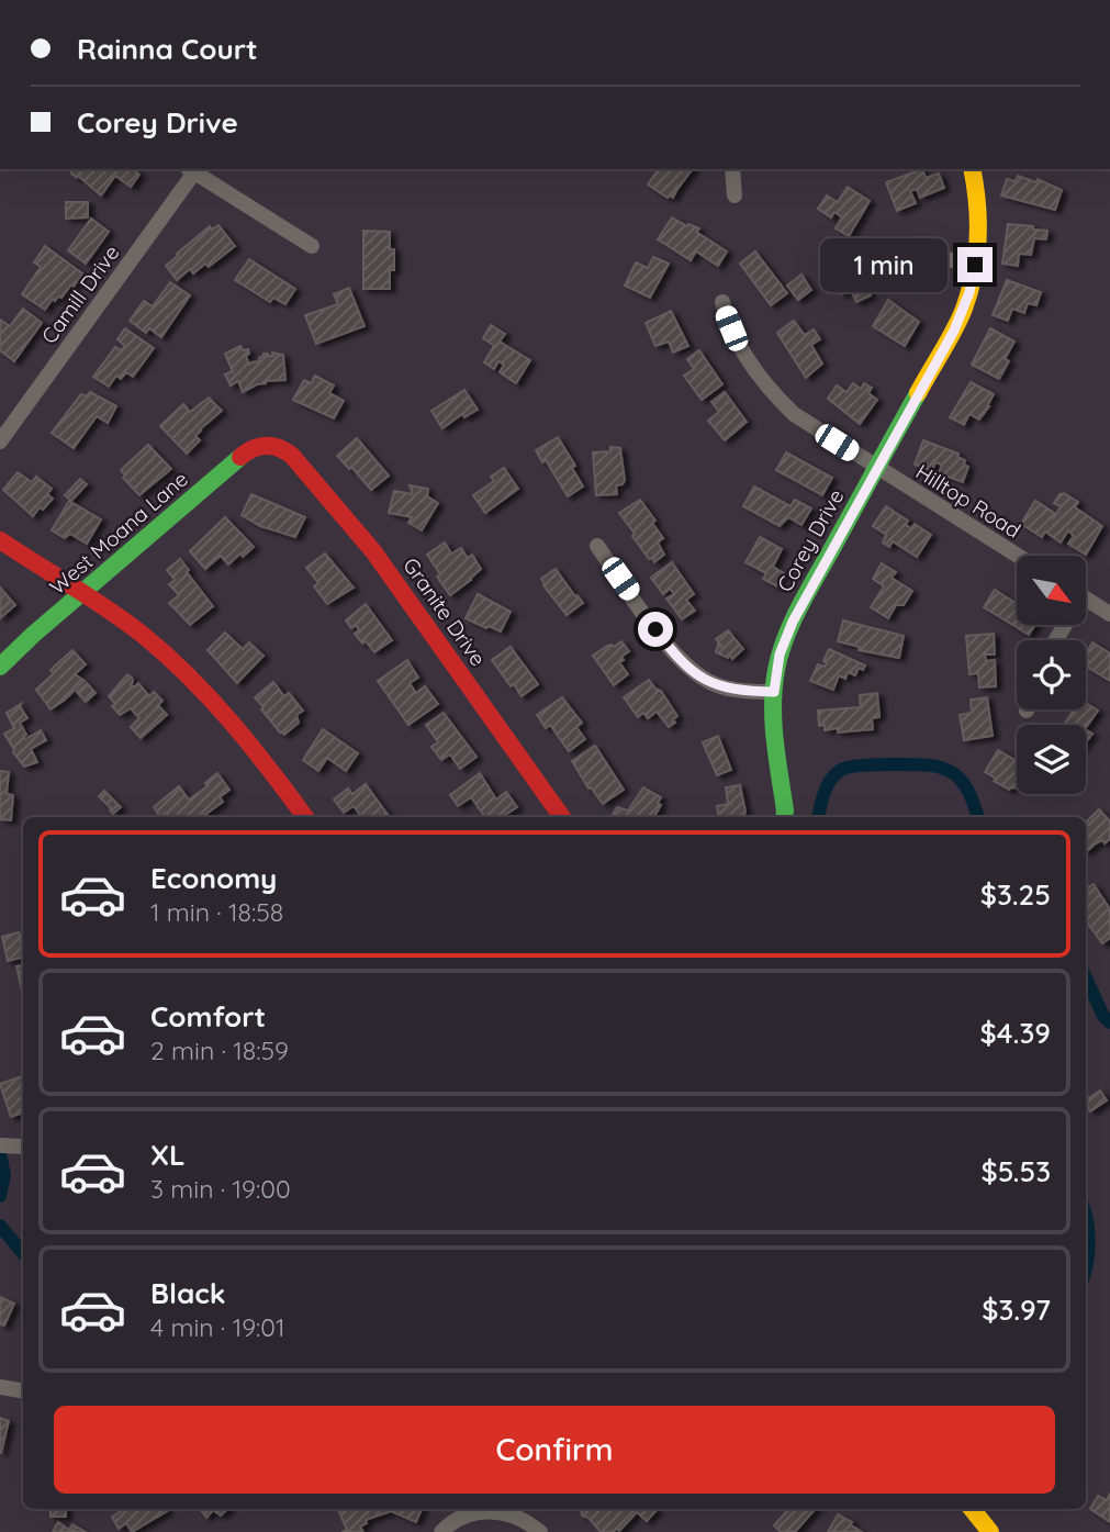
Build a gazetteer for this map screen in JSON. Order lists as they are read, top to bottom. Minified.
{"streets":{"street":["Camill Drive","Hilltop Road","West Moana Lane","Corey Drive","Granite Drive"]},"crossings":[["Hilltop Road","Corey Drive"],["West Moana Lane","Granite Drive"]],"north":"bottom right","page":{"banner":["Rainna Court","Corey Drive"],"bubble":"1 min","list":[{"name":"Economy","note":"1 min · 18:58","value":"$3.25"},{"name":"Comfort","note":"2 min · 18:59","value":"$4.39"},{"name":"XL","note":"3 min · 19:00","value":"$5.53"},{"name":"Black","note":"4 min · 19:01","value":"$3.97"}],"buttons":"Confirm"}}
